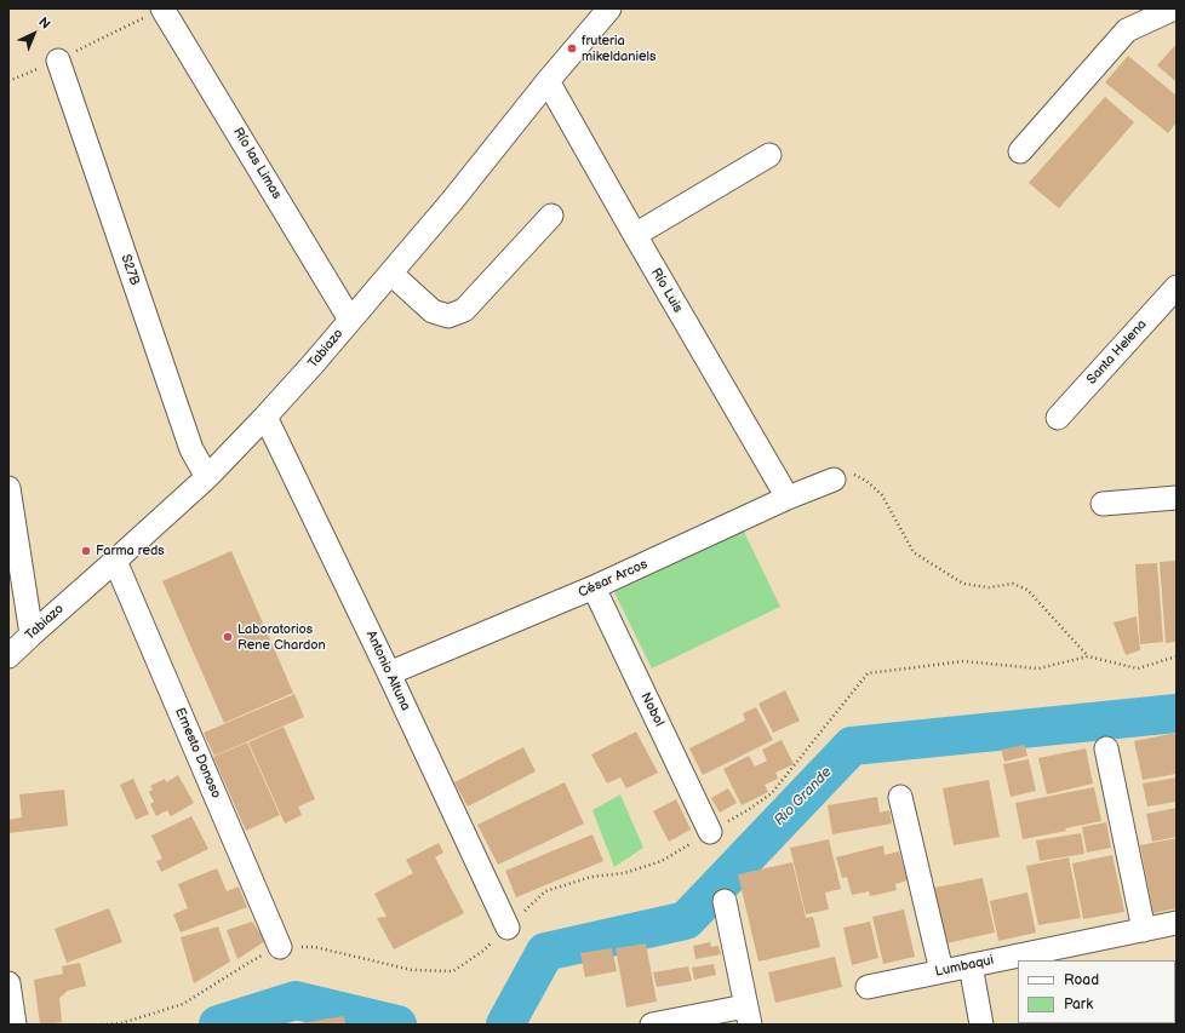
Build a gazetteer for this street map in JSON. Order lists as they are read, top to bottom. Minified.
{"streets":{"street":["Río las Limas","S27B","Río Luis","Tabiazo","Santa Helena","César Arcos","Antonio Altuna","Nobol","Ernesto Donoso","Lumbaqui"]},"crossings":[["Río las Limas","Tabiazo"],["S27B","Tabiazo"],["Río Luis","Tabiazo"],["Río Luis","César Arcos"],["Tabiazo","Antonio Altuna"],["Tabiazo","Ernesto Donoso"],["César Arcos","Antonio Altuna"],["César Arcos","Nobol"]],"water":["Rio Grande"],"places":["fruteria mikeldaniels","Farma reds","Laboratorios Rene Chardon"],"legend":["Road","Park"],"north":"top right"}
